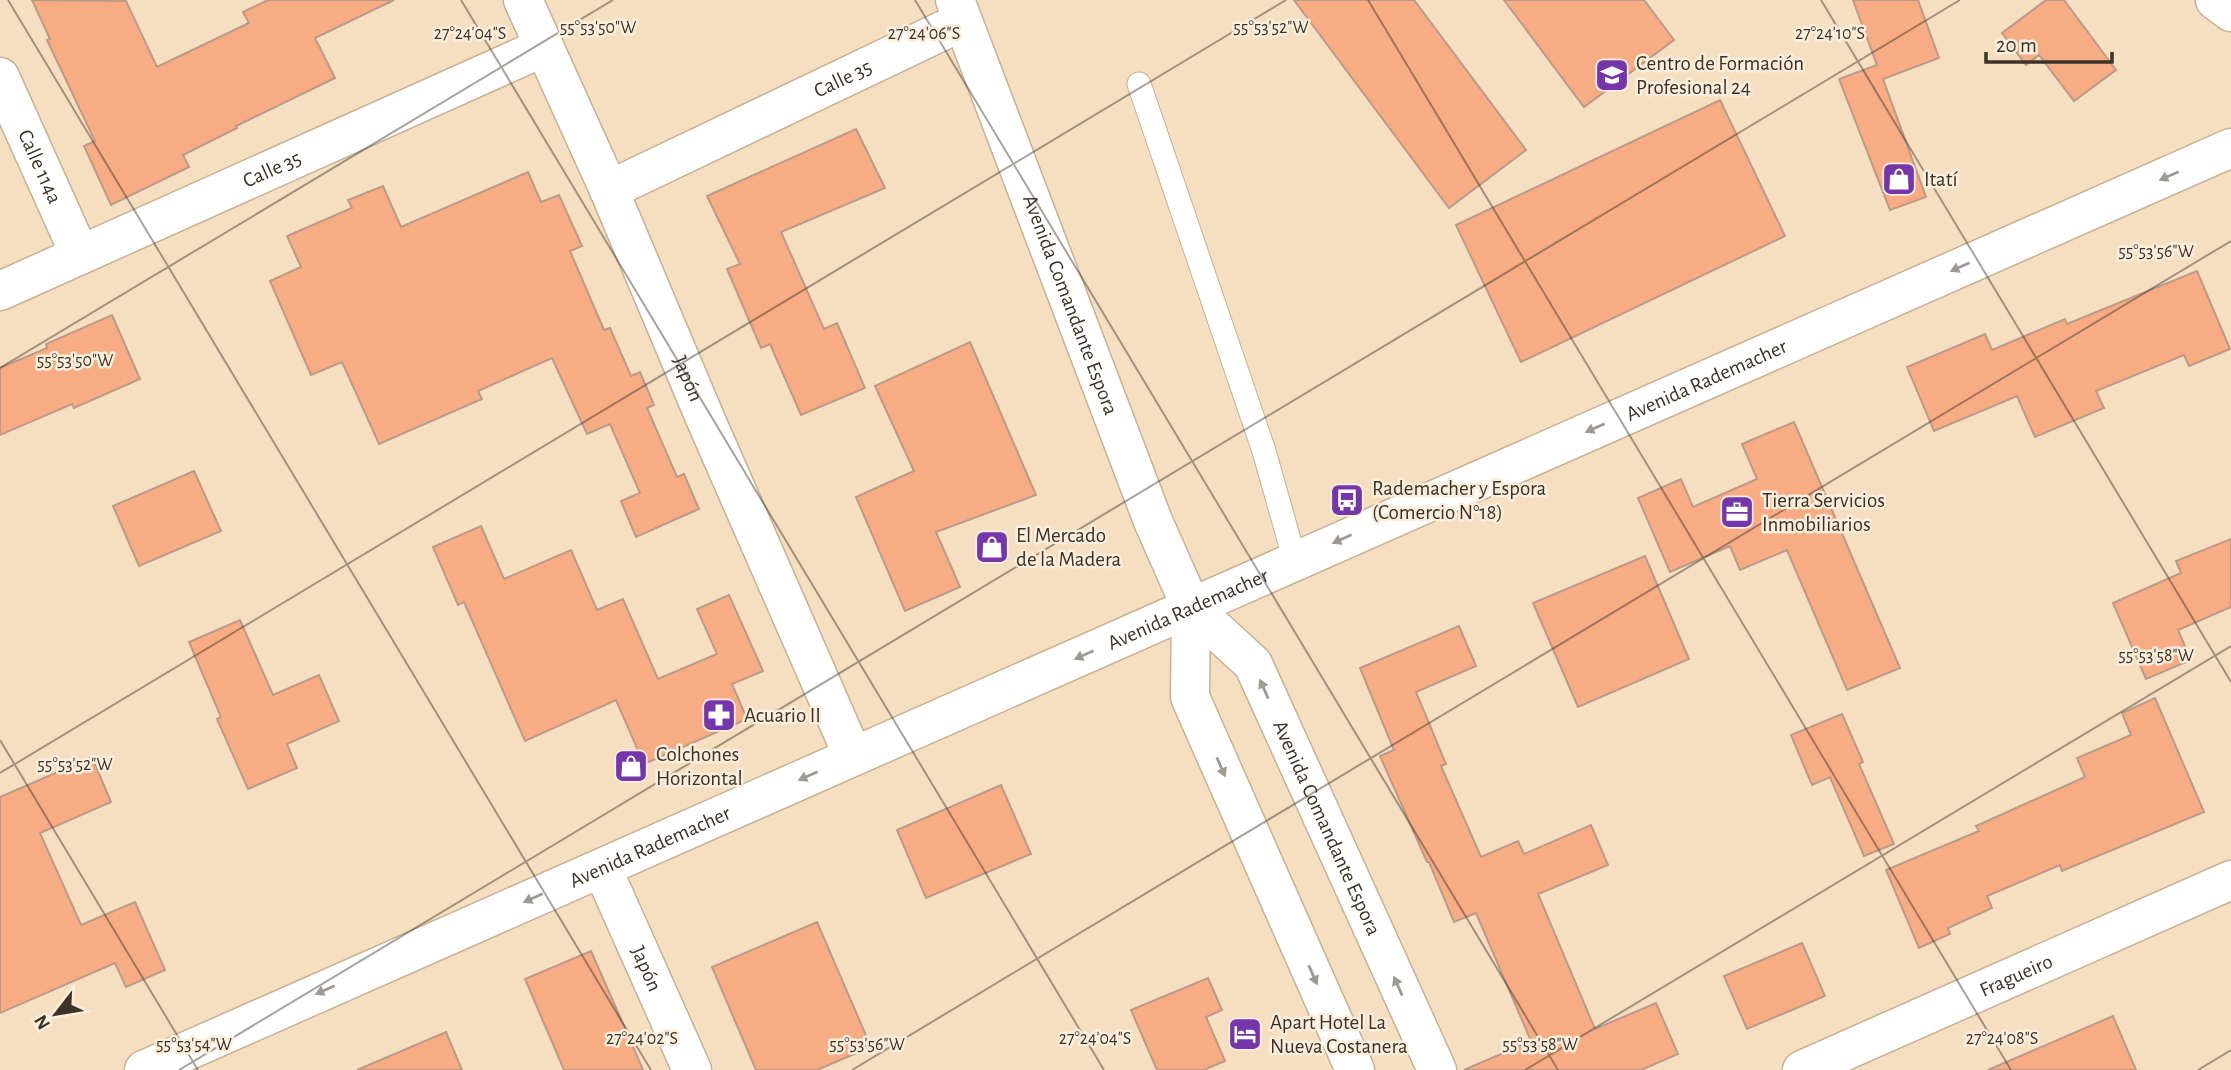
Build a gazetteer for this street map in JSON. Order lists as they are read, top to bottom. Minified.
{"streets":{"street":["Calle 35","Calle 114a","Avenida Comandante Espora","Japón","Avenida Rademacher","Fragueiro"]},"crossings":[["Calle 35","Calle 114a"],["Calle 35","Avenida Comandante Espora"],["Calle 35","Japón"],["Avenida Comandante Espora","Avenida Rademacher"],["Japón","Avenida Rademacher"]],"one_way":["Avenida Rademacher"],"places":{"school or university":["Centro de Formación Profesional 24"],"shop":["Itatí","El Mercado de la Madera","Colchones Horizontal"],"bus stop":["Rademacher y Espora (Comercio N°18)"],"office":["Tierra Servicios Inmobiliarios"],"pharmacy":["Acuario II"],"hotel":["Apart Hotel La Nueva Costanera"]},"scale_bar":"20 m","north":"bottom left","coordinates":["55°53'52\"W","55°53'50\"W","27°24'04\"S","27°24'06\"S","27°24'10\"S","55°53'56\"W","55°53'58\"W","27°24'02\"S","27°24'08\"S","55°53'54\"W"]}
